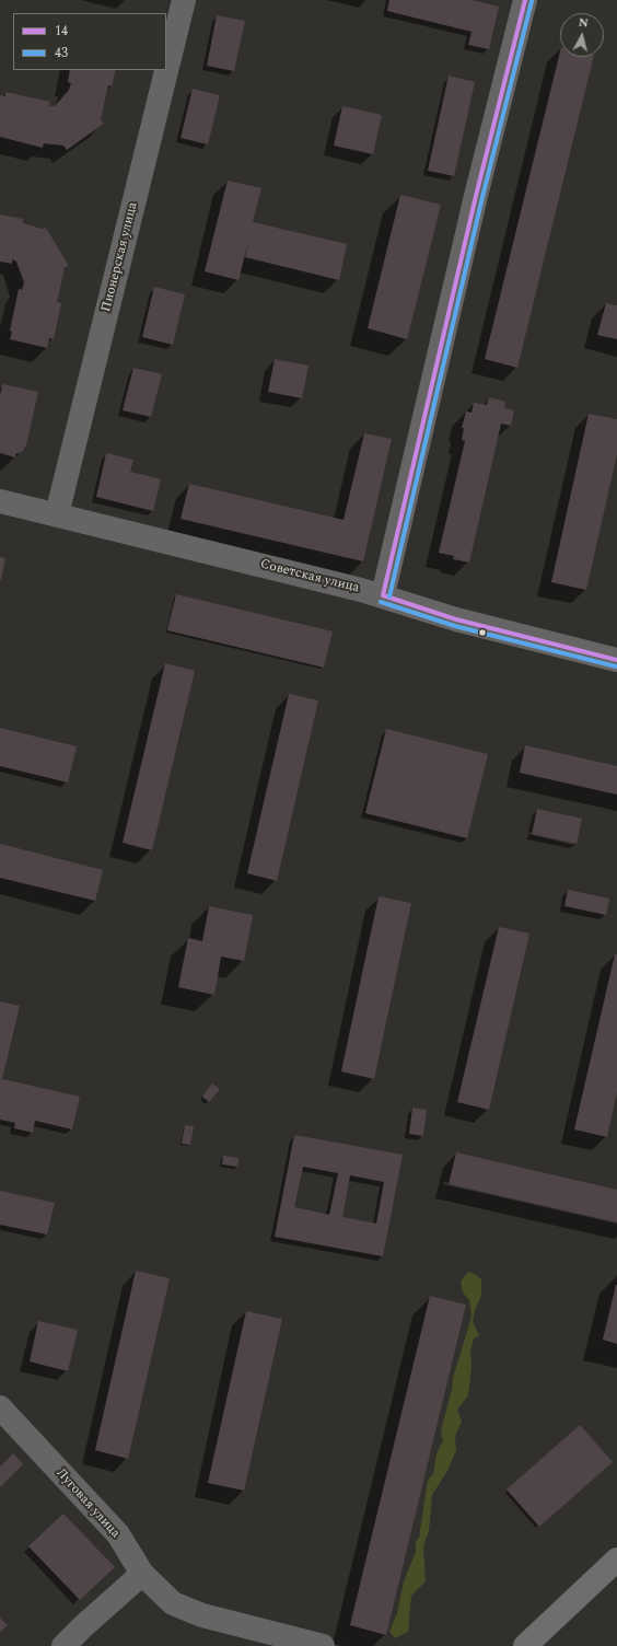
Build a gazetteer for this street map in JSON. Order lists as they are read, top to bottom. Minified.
{"streets":{"street":["Пионерская улица","Советская улица","Луговая улица"]},"crossings":[["Пионерская улица","Советская улица"]],"lines":["transit line 14","transit line 43"],"legend":["14","43"],"north":"top"}
